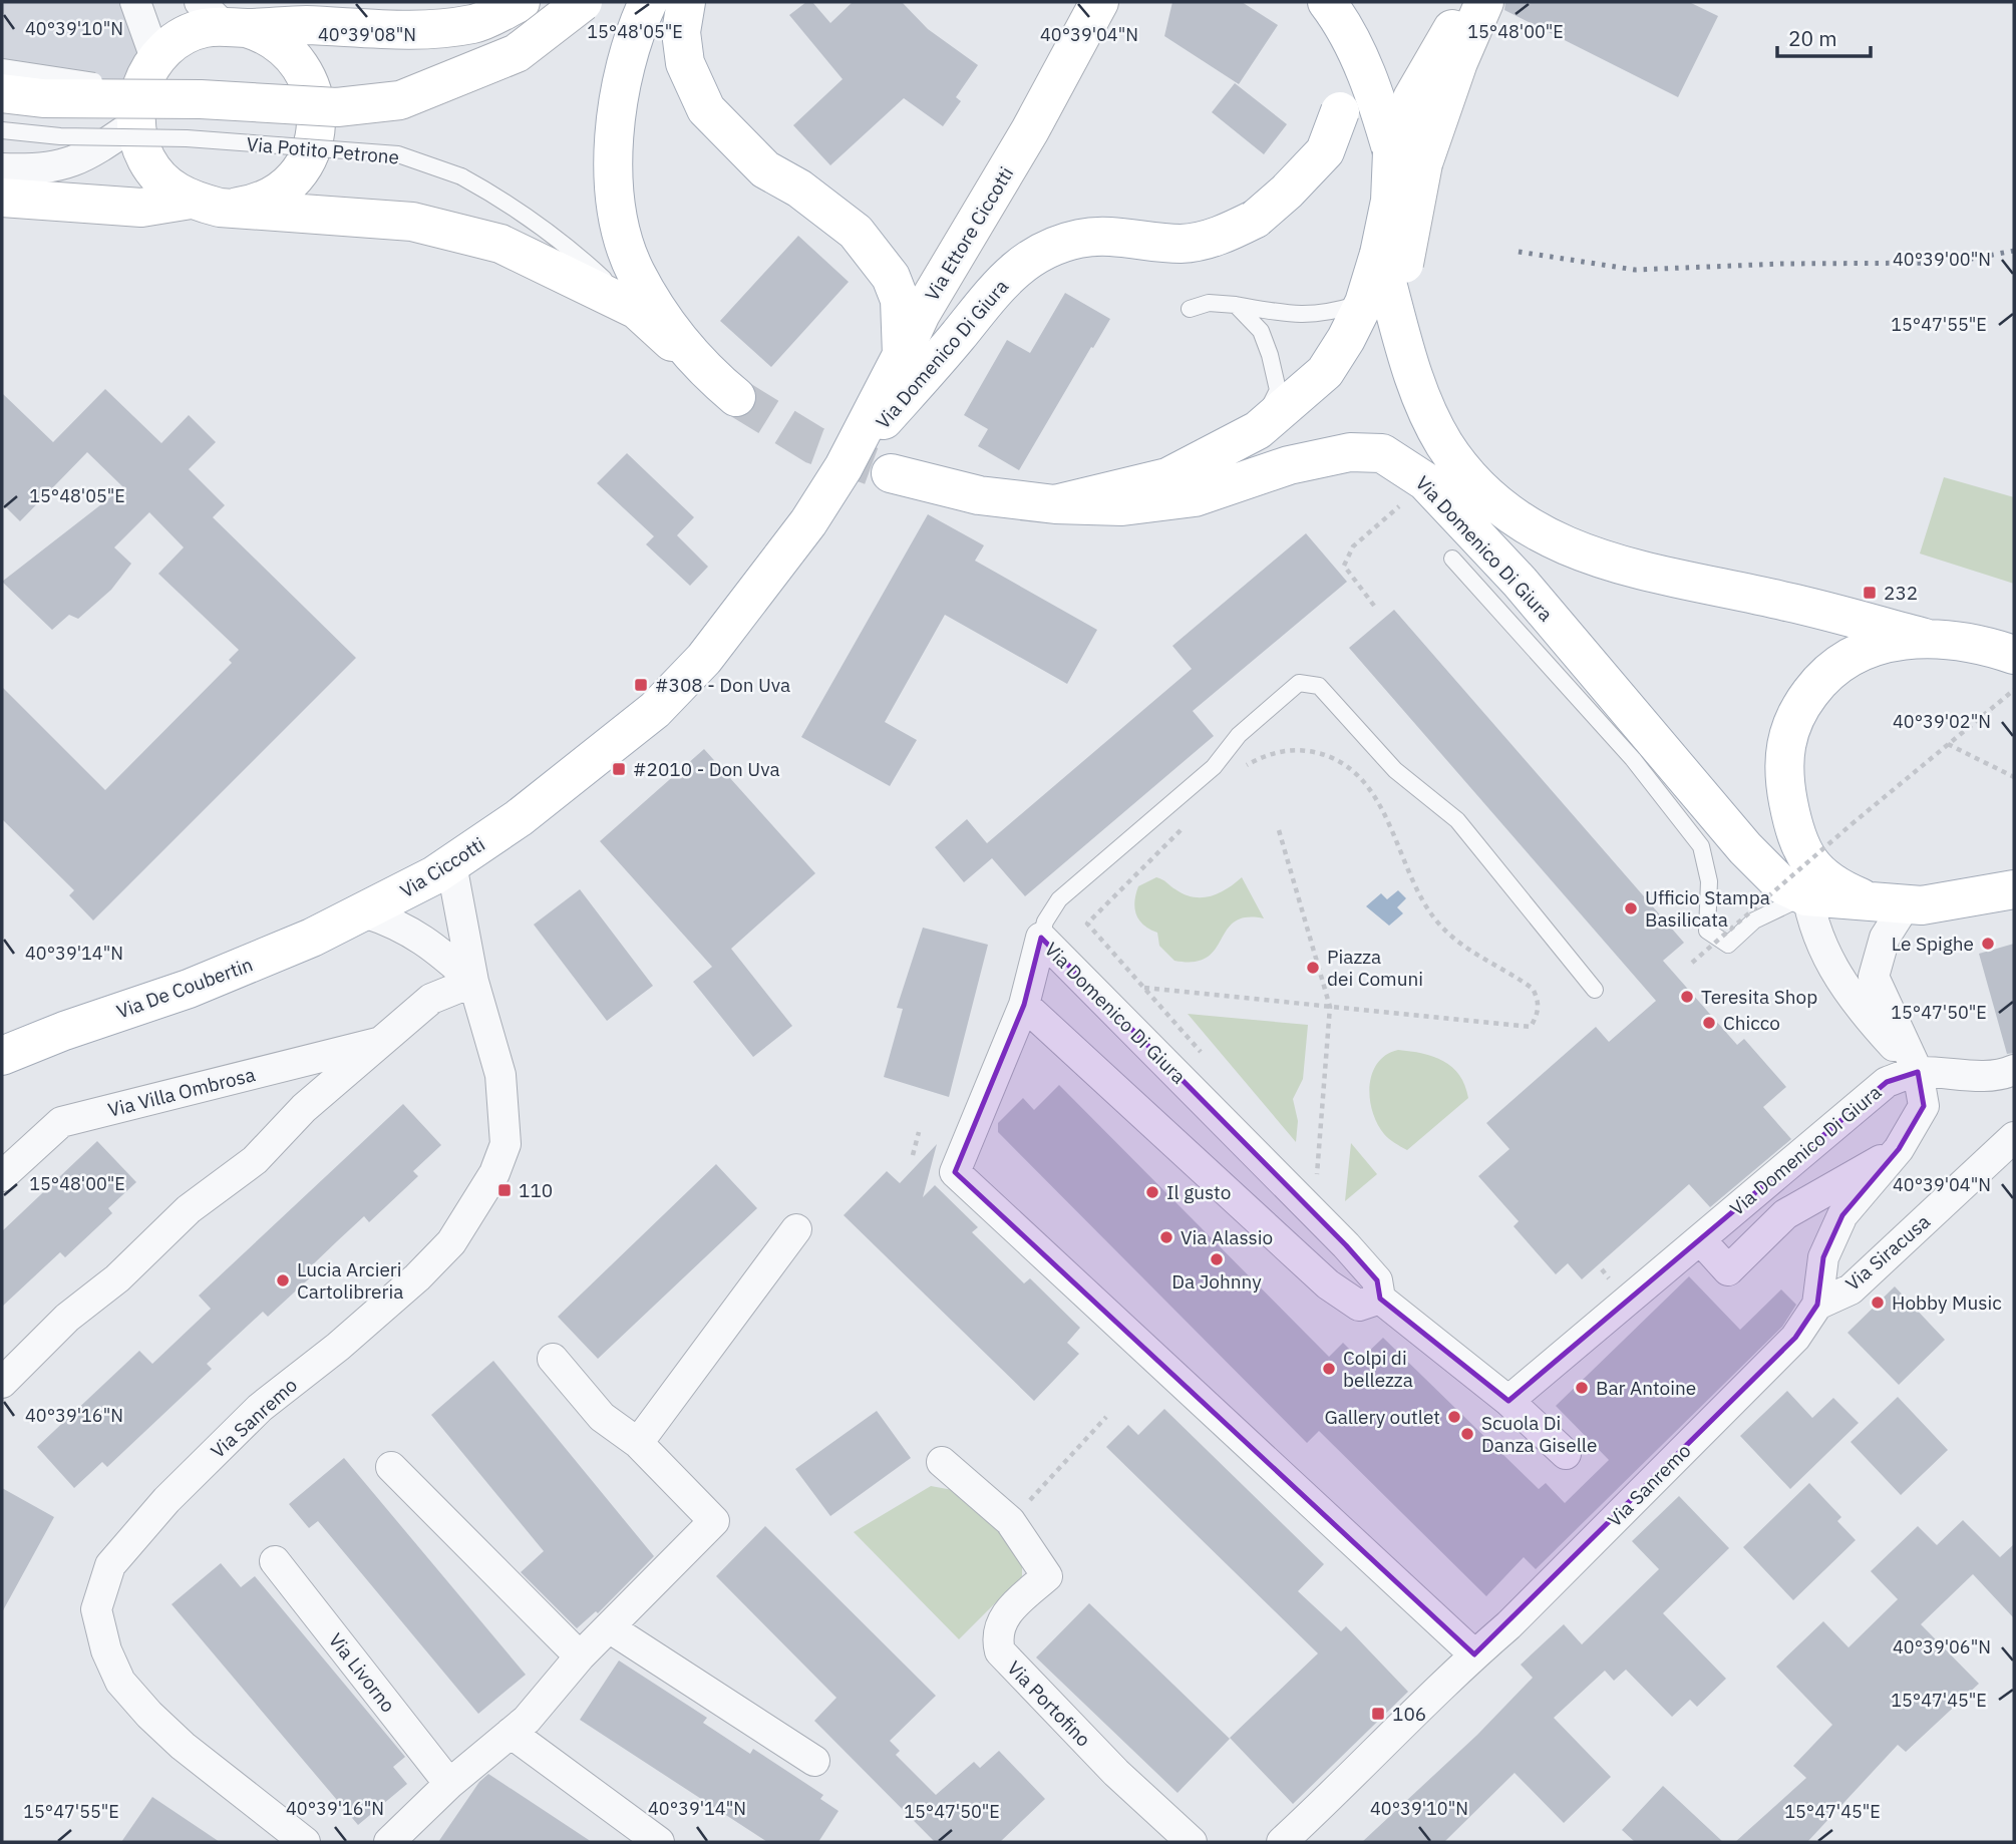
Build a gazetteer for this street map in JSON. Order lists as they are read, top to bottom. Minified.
{"streets":{"main road":["Via Ettore Ciccotti","Via Domenico Di Giura","Via Ciccotti","Via De Coubertin"],"street":["Via Villa Ombrosa","Via Siracusa","Via Sanremo","Via Livorno","Via Portofino"],"lane":["Via Potito Petrone"]},"crossings":[["Via Ettore Ciccotti","Via Domenico Di Giura"],["Via Ettore Ciccotti","Via Ciccotti"],["Via Domenico Di Giura","Via Ciccotti"],["Via Domenico Di Giura","Via Sanremo"],["Via Ciccotti","Via De Coubertin"],["Via Ciccotti","Via Sanremo"],["Via Siracusa","Via Sanremo"]],"places":{"transit":["232","#308 - Don Uva","#2010 - Don Uva","110","106"],"other":["Ufficio Stampa Basilicata","Le Spighe","Piazza dei Comuni","Teresita Shop","Chicco","Il gusto","Via Alassio","Da Johnny","Lucia Arcieri Cartolibreria","Hobby Music","Colpi di bellezza","Bar Antoine","Gallery outlet","Scuola Di Danza Giselle"]},"scale_bar":"20 m","coordinates":["40°39'10\"N","15°48'05\"E","15°48'00\"E","40°39'08\"N","40°39'04\"N","40°39'00\"N","15°47'55\"E","40°39'02\"N","40°39'14\"N","15°47'50\"E","40°39'16\"N","40°39'06\"N","15°47'45\"E"]}
